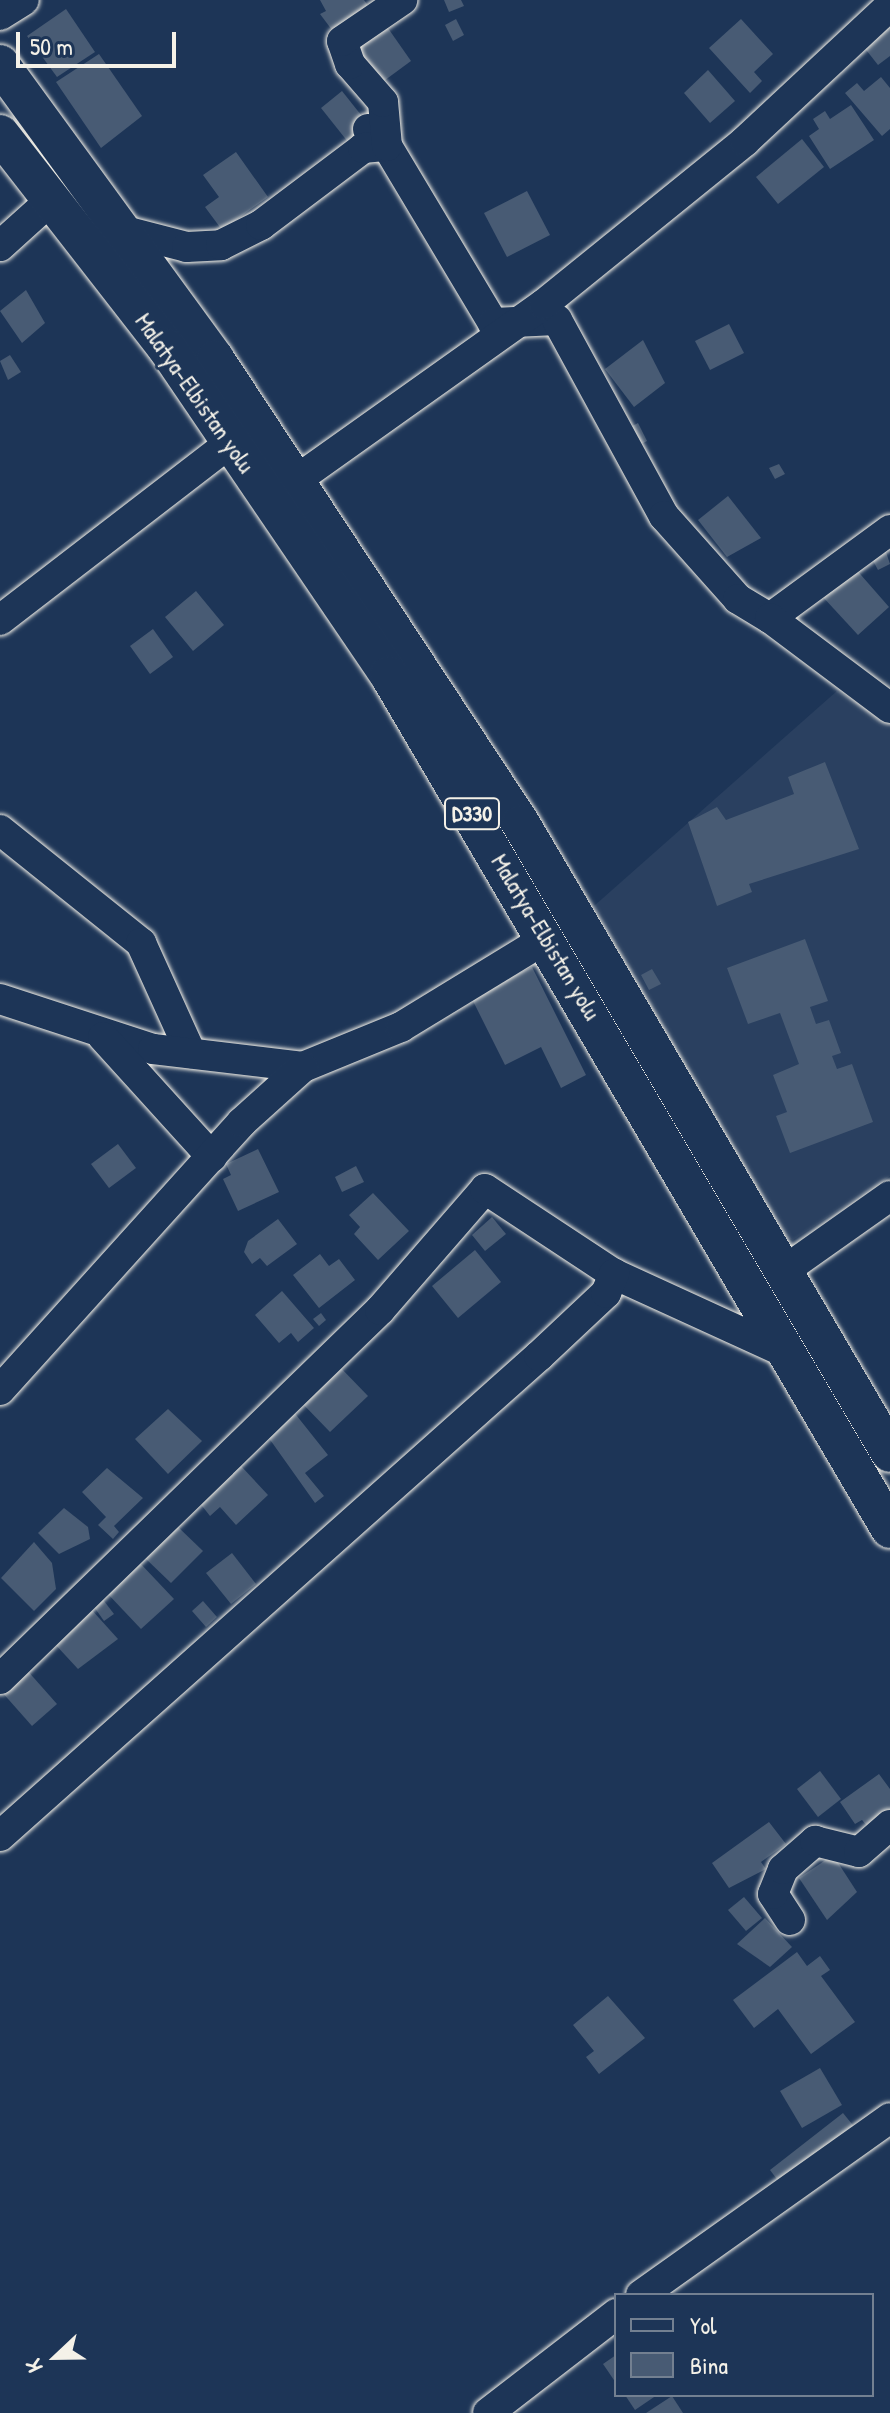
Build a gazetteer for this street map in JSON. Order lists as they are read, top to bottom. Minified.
{"streets":{"main road":["Malatya-Elbistan yolu","D330"]},"legend":["Yol","Bina"],"scale_bar":"50 m","north":"left"}
